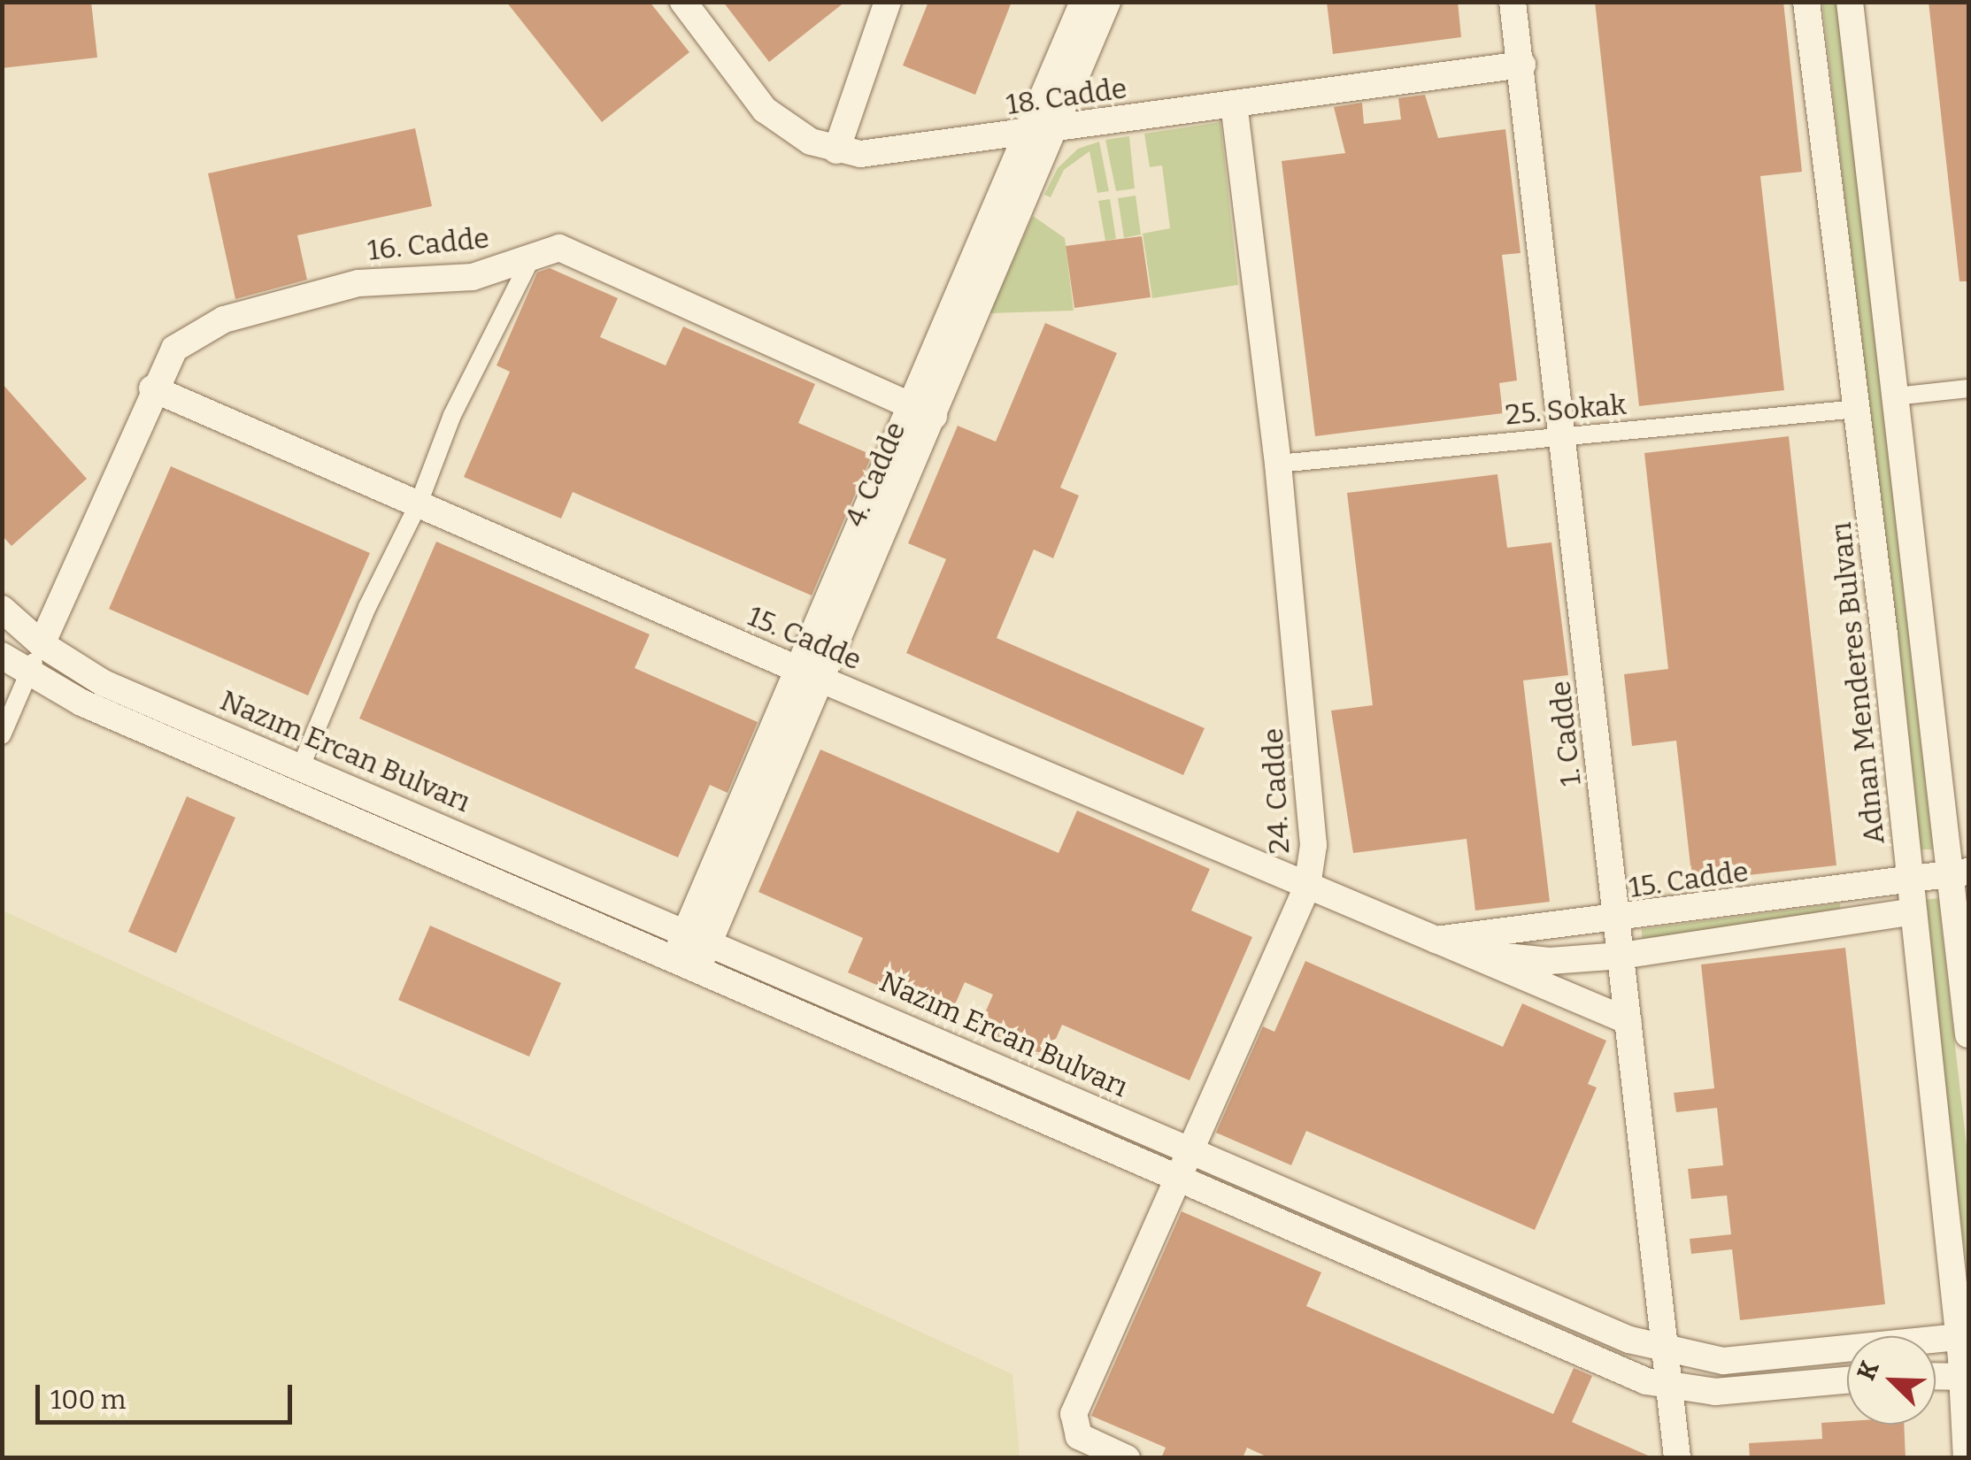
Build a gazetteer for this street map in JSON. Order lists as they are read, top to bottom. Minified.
{"streets":{"street":["18. Cadde","16. Cadde","25. Sokak","4. Cadde","15. Cadde","Adnan Menderes Bulvarı","1. Cadde","Nazım Ercan Bulvarı","24. Cadde"]},"crossings":[["18. Cadde","4. Cadde"],["18. Cadde","1. Cadde"],["18. Cadde","24. Cadde"],["16. Cadde","4. Cadde"],["16. Cadde","15. Cadde"],["16. Cadde","Nazım Ercan Bulvarı"],["25. Sokak","Adnan Menderes Bulvarı"],["25. Sokak","1. Cadde"],["25. Sokak","24. Cadde"],["4. Cadde","15. Cadde"],["4. Cadde","Nazım Ercan Bulvarı"],["15. Cadde","Adnan Menderes Bulvarı"],["15. Cadde","1. Cadde"],["15. Cadde","24. Cadde"],["Adnan Menderes Bulvarı","Nazım Ercan Bulvarı"],["1. Cadde","Nazım Ercan Bulvarı"],["Nazım Ercan Bulvarı","24. Cadde"]],"scale_bar":"100 m","north":"top left"}
